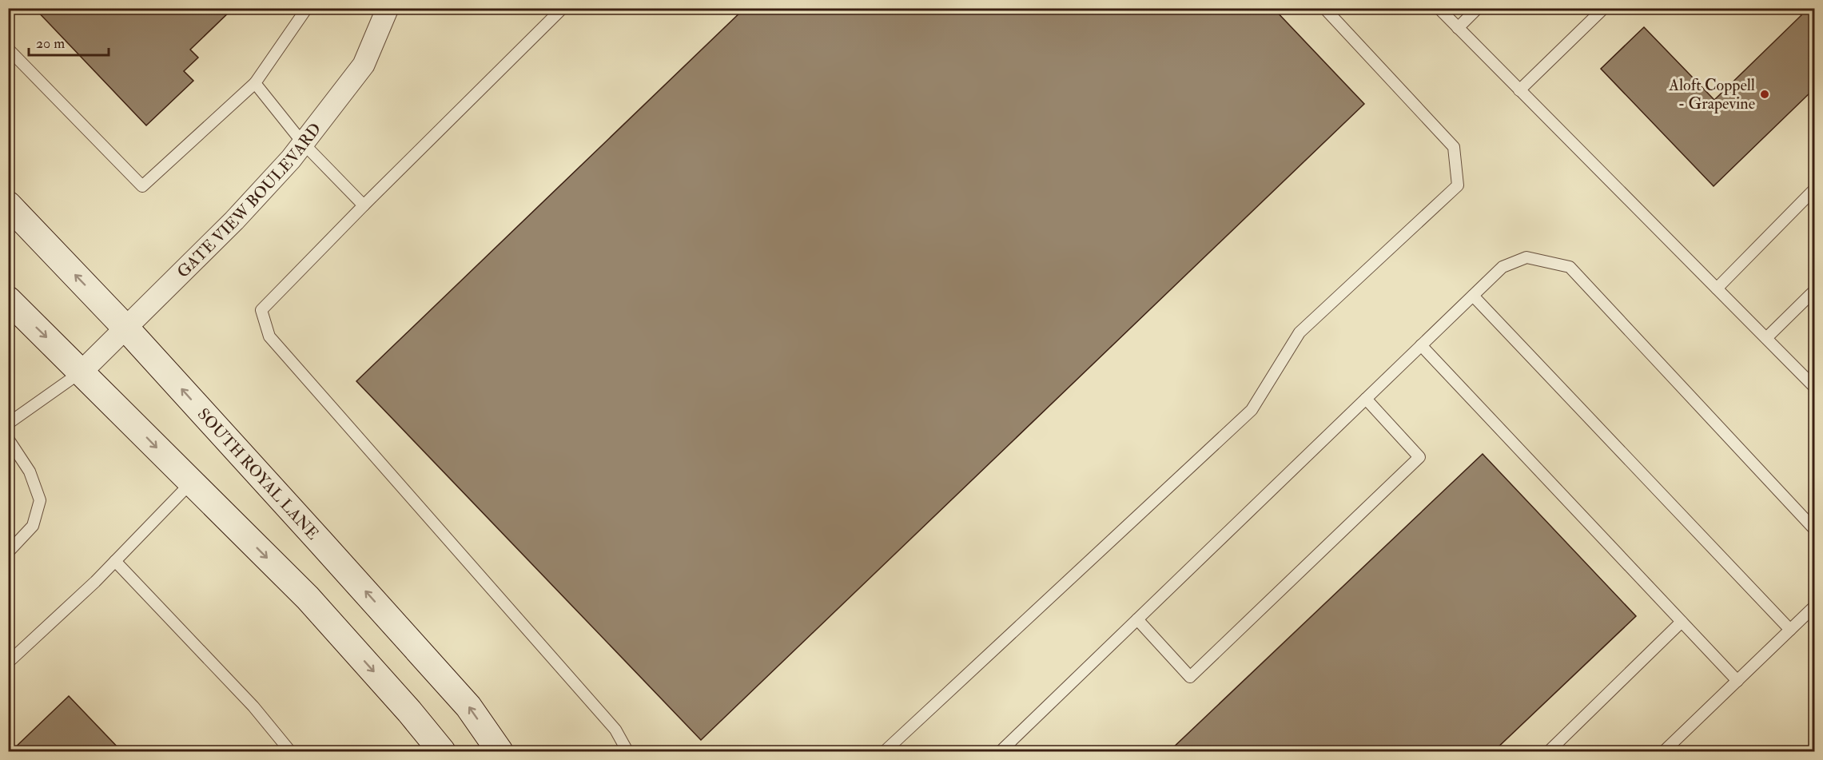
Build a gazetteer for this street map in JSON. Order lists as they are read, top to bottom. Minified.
{"streets":{"main road":["SOUTH ROYAL LANE"],"street":["GATE VIEW BOULEVARD"]},"crossings":[["GATE VIEW BOULEVARD","SOUTH ROYAL LANE"]],"places":["Aloft Coppell - Grapevine"],"scale_bar":"20 m"}
